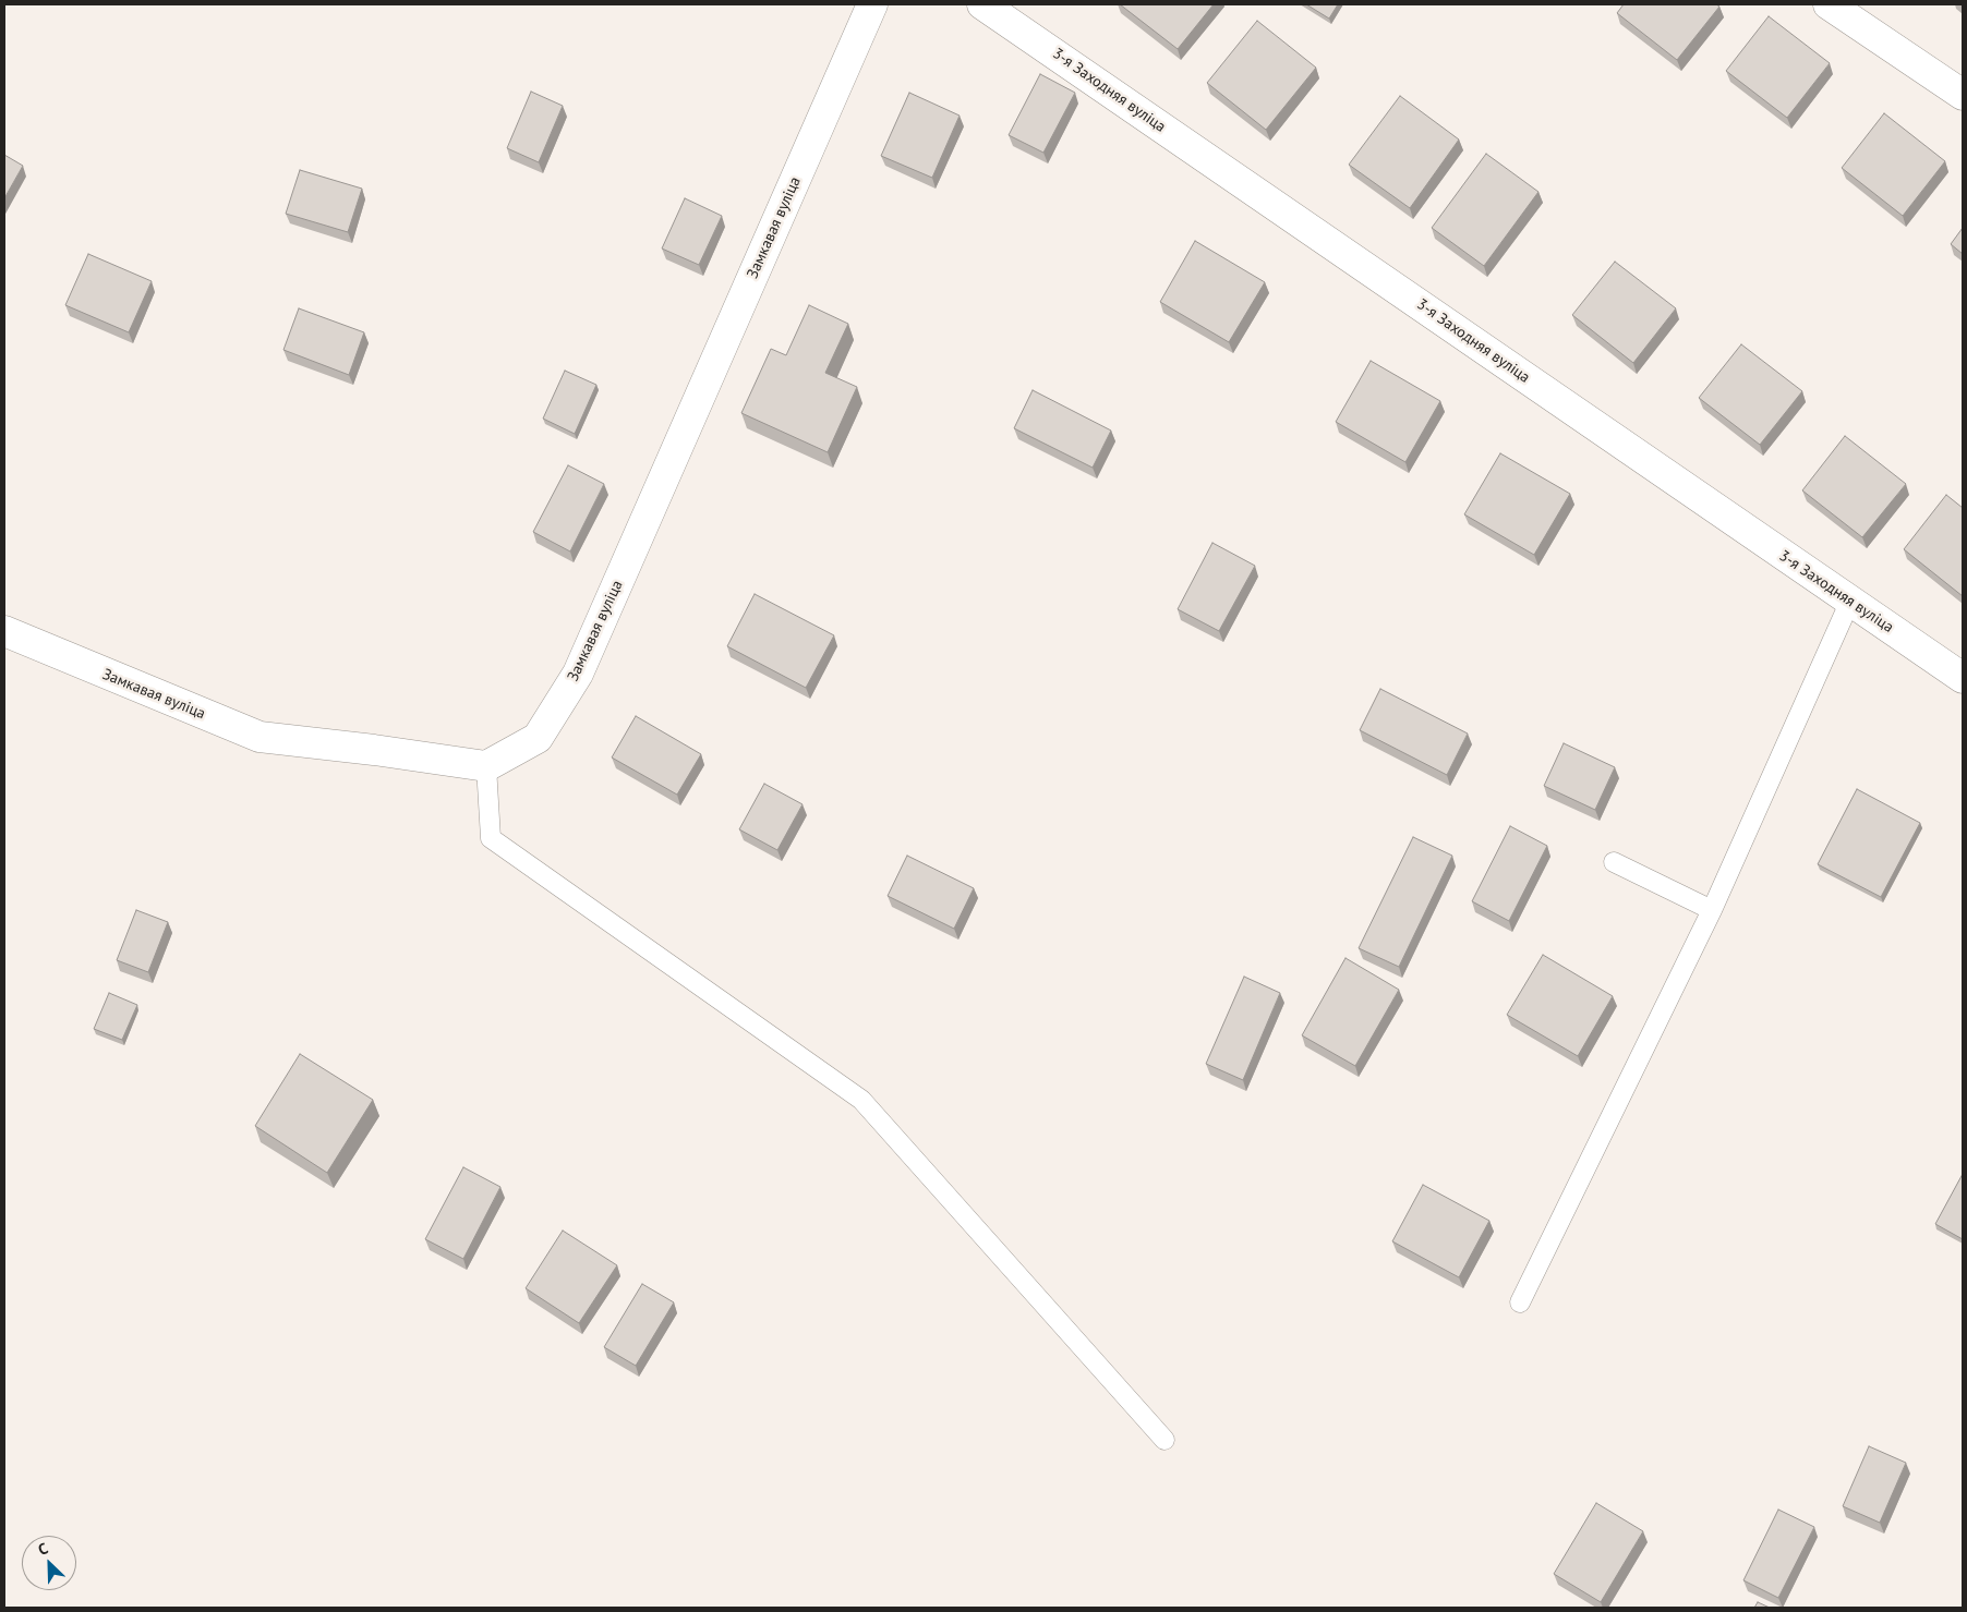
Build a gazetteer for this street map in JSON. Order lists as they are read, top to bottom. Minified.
{"streets":{"street":["3-я Заходняя вуліца","Замкавая вуліца"]},"north":"top left"}
